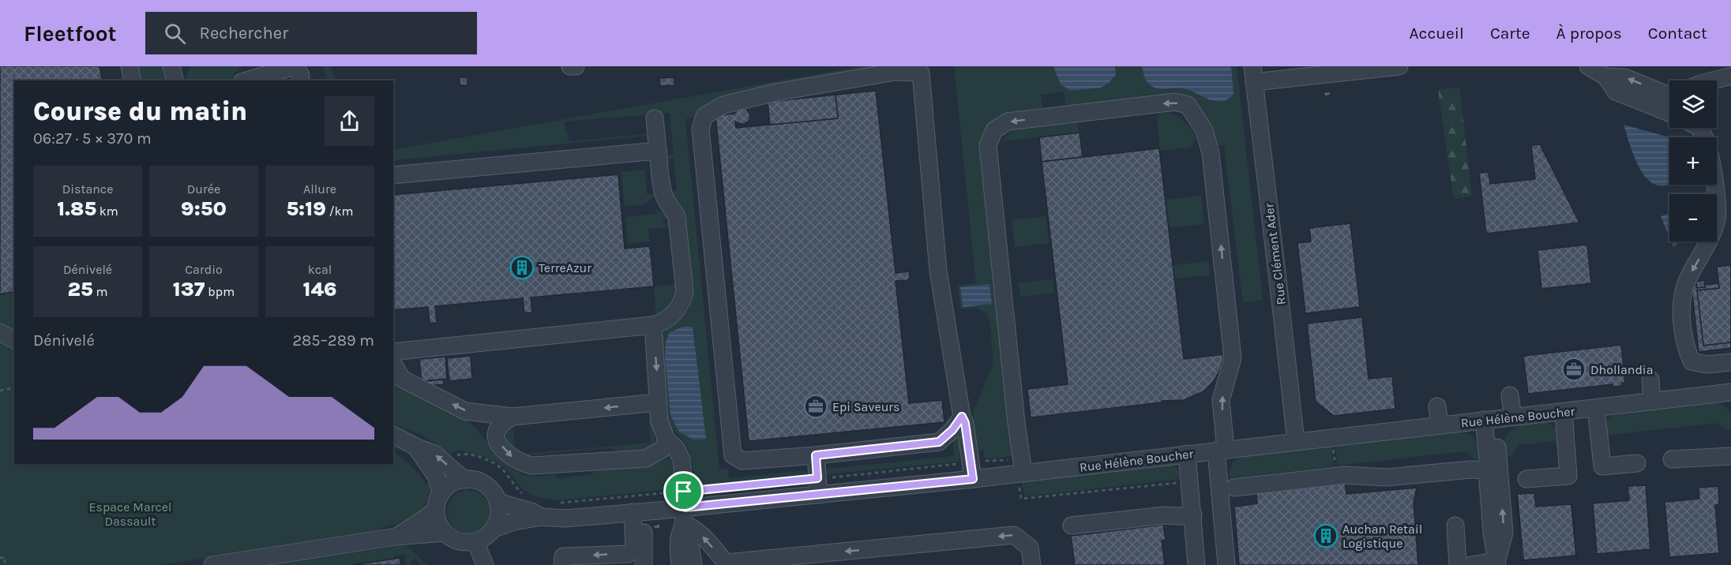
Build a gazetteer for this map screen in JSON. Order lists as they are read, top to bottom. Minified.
{"streets":{"street":["Rue Clément Ader","Rue Hélène Boucher"]},"crossings":[["Rue Clément Ader","Rue Hélène Boucher"]],"parks":["Espace Marcel Dassault"],"places":{"building":["TerreAzur","Auchan Retail Logistique"],"office":["Dhollandia","Epi Saveurs"]},"page":{"header":"Fleetfoot","search":"Rechercher","nav":["Accueil","Carte","À propos","Contact"],"map_buttons":["+","−"],"heading":["Course du matin","06:27 · 5 × 370 m"],"stats":[["Distance","1.85 km"],["Durée","9:50"],["Allure","5:19 /km"],["Dénivelé","25 m"],["Cardio","137 bpm"],["kcal","146"]],"chart":["Dénivelé","285–289 m"]}}
